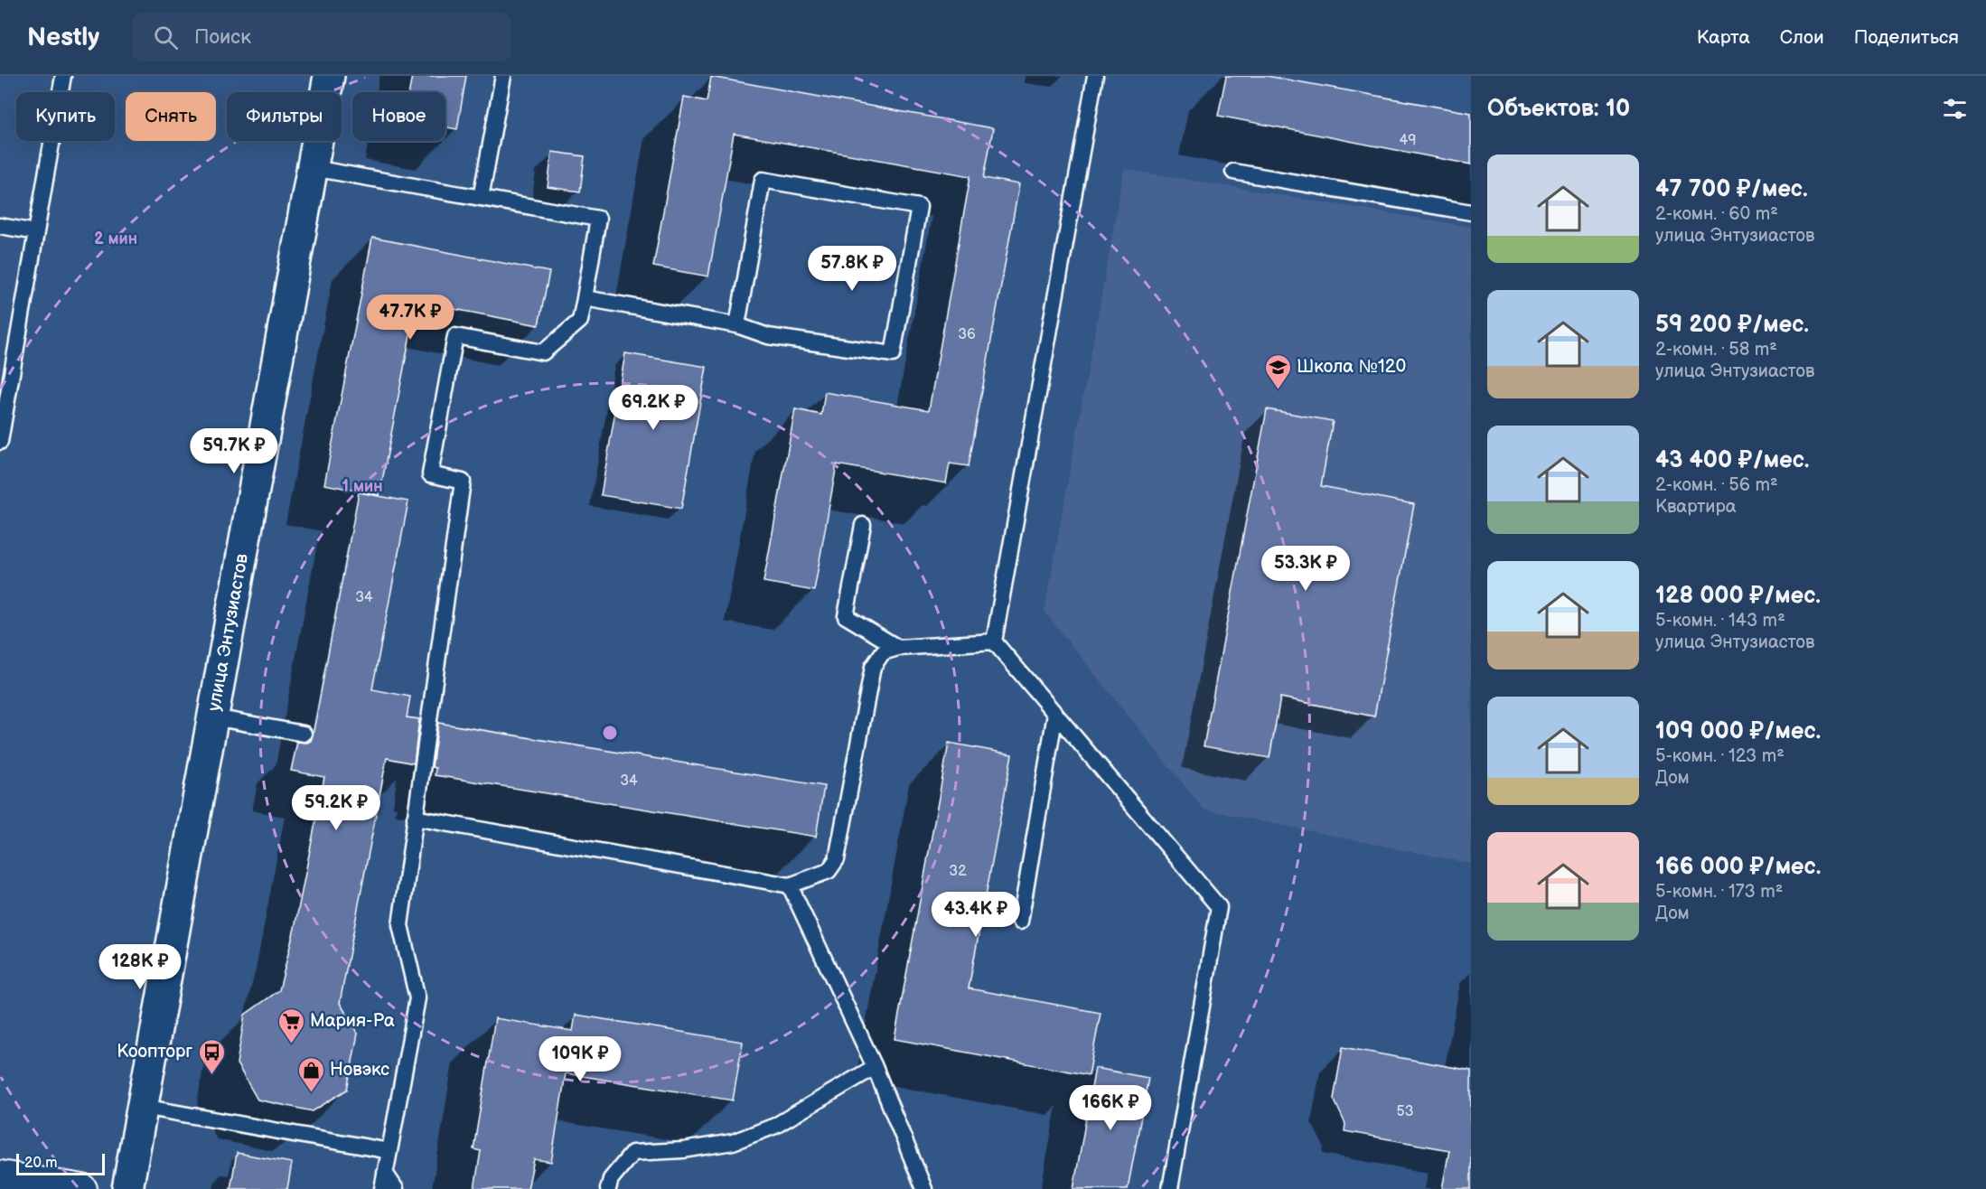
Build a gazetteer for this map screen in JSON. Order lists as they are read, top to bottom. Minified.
{"streets":{"street":["улица Энтузиастов"]},"places":{"school or university":["Школа №120"],"supermarket":["Мария-Ра"],"bus stop":["Коопторг"],"shop":["Новэкс"]},"house_numbers":["49","36","34","34","32","53"],"scale_bar":"20 m","page":{"header":"Nestly","search":"Поиск","nav":["Карта","Слои","Поделиться"],"heading":"Объектов: 10","chip":["Купить","Снять","Фильтры","Новое"],"list":[{"name":"47 700 ₽/мес.","note":"2-комн. · 60 m² · улица Энтузиастов"},{"name":"59 200 ₽/мес.","note":"2-комн. · 58 m² · улица Энтузиастов"},{"name":"43 400 ₽/мес.","note":"2-комн. · 56 m² · Квартира"},{"name":"128 000 ₽/мес.","note":"5-комн. · 143 m² · улица Энтузиастов"},{"name":"109 000 ₽/мес.","note":"5-комн. · 123 m² · Дом"},{"name":"166 000 ₽/мес.","note":"5-комн. · 173 m² · Дом"}],"price":["57.8K ₽","47.7K ₽","69.2K ₽","59.7K ₽","53.3K ₽","59.2K ₽","43.4K ₽","128K ₽","109K ₽","166K ₽"],"scale":"20 m"},"rings":["2 мин","1 мин"]}
